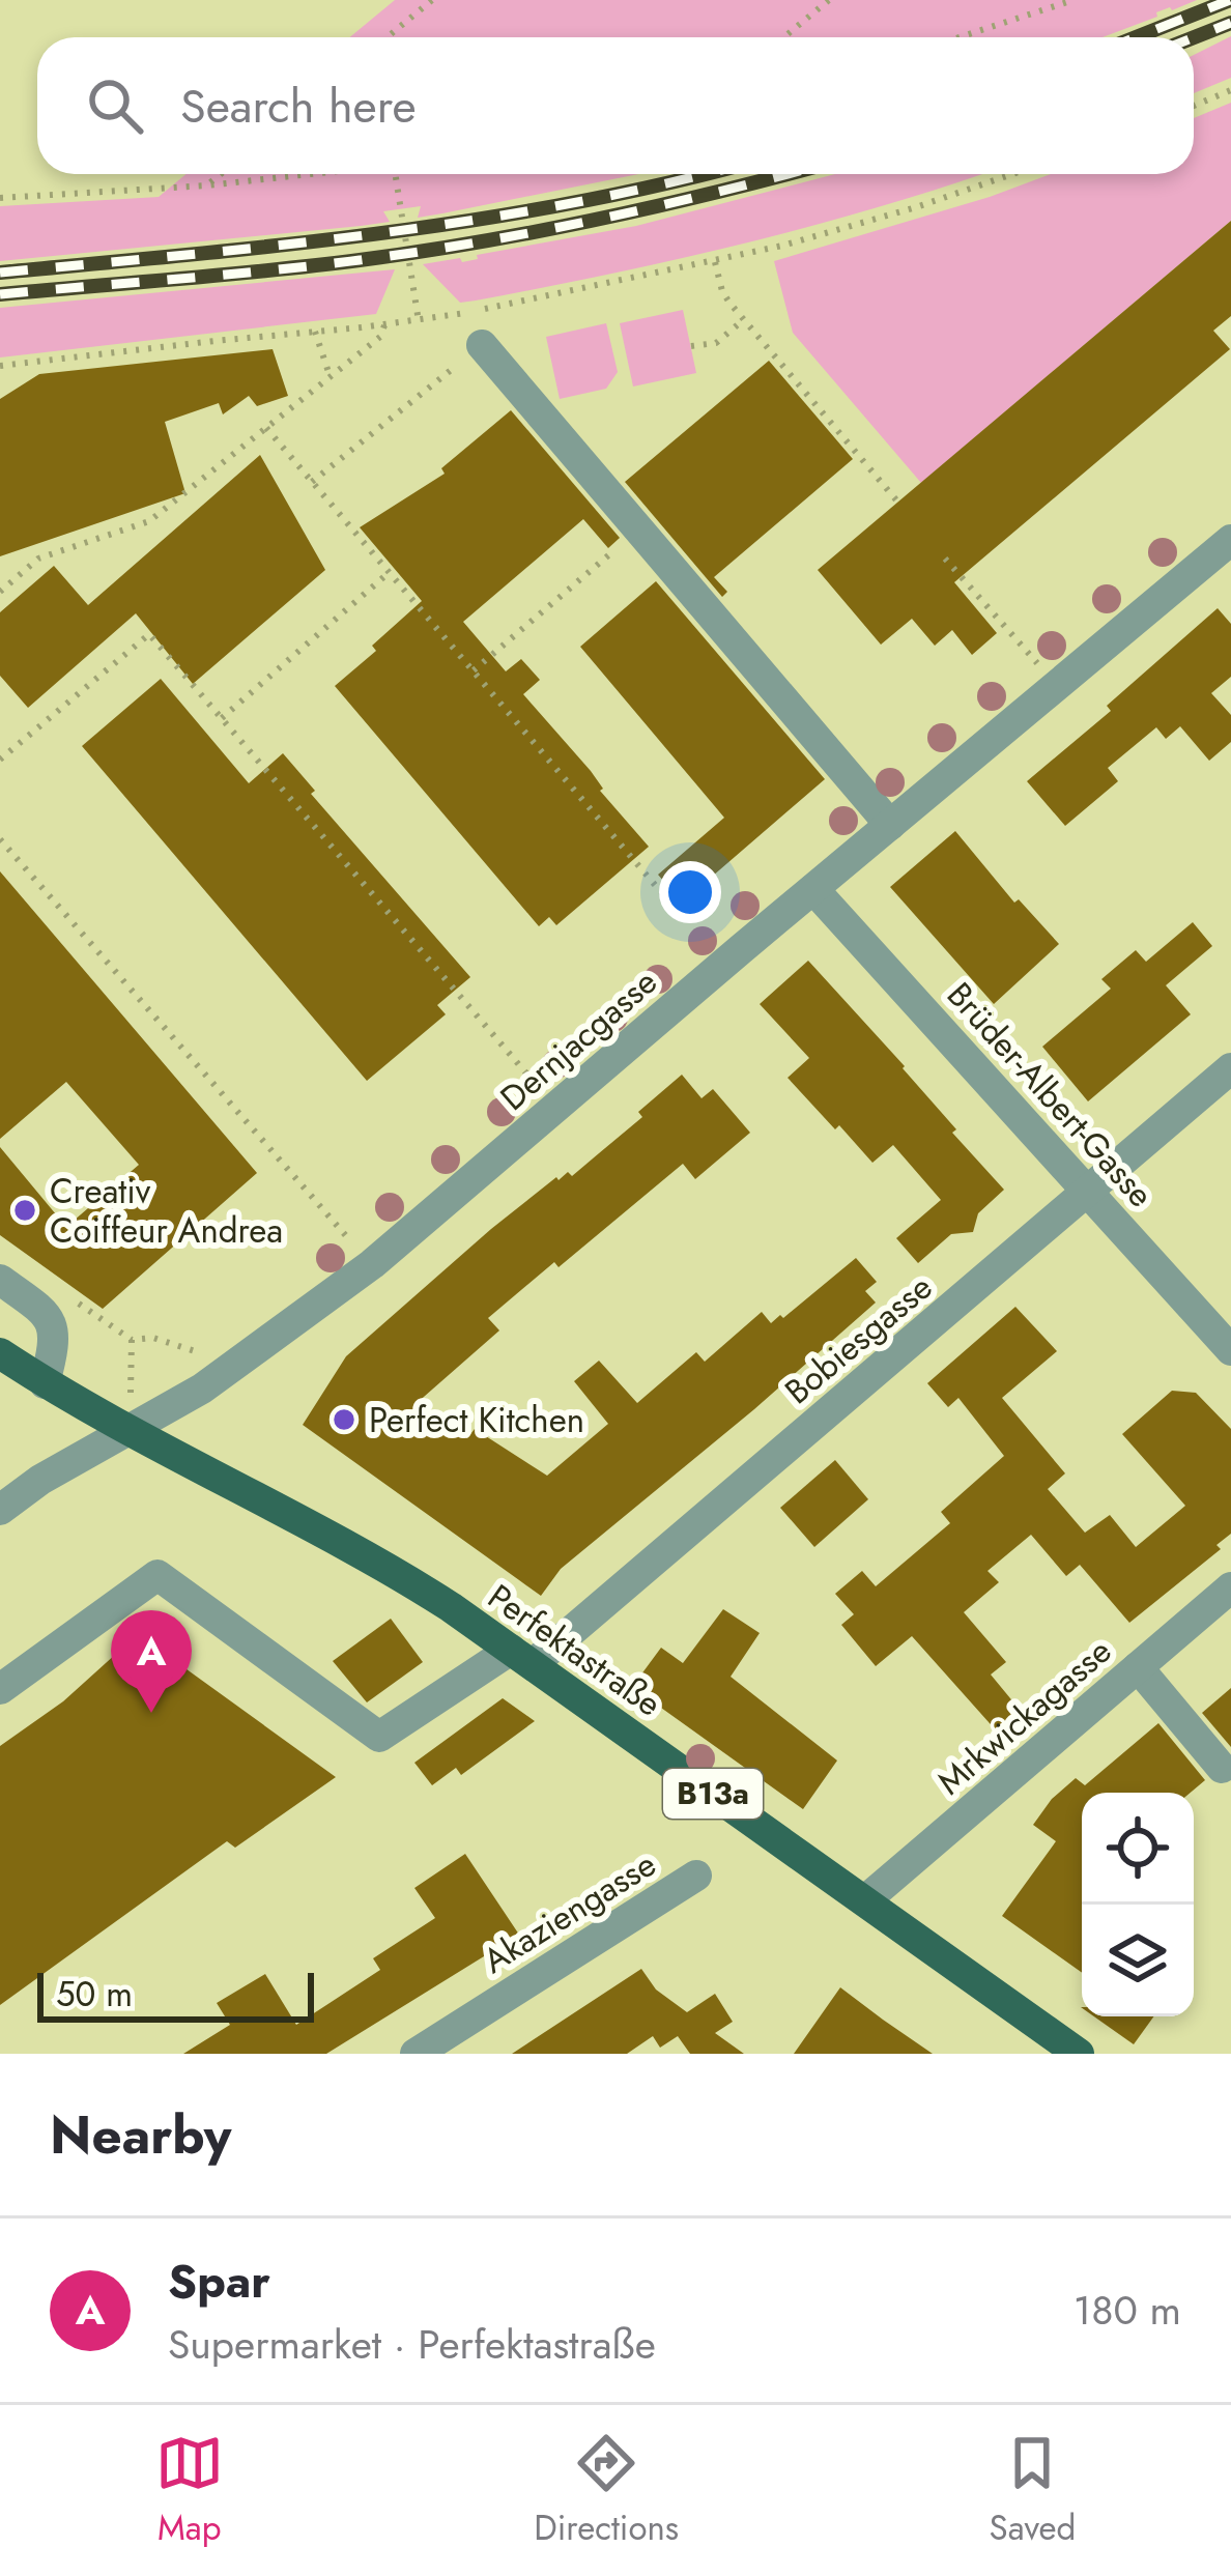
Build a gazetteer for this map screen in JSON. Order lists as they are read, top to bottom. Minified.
{"streets":{"main road":["Perfektastraße","B13a"],"street":["Dernjacgasse","Brüder-Albert-Gasse","Bobiesgasse","Mrkwickagasse","Akaziengasse"]},"crossings":[["Dernjacgasse","Brüder-Albert-Gasse"],["Dernjacgasse","Perfektastraße"],["Brüder-Albert-Gasse","Bobiesgasse"],["Bobiesgasse","Perfektastraße"],["Perfektastraße","Mrkwickagasse"]],"places":["Creativ Coiffeur Andrea","Perfect Kitchen"],"scale_bar":"50 m","page":{"search":"Search here","pins":"A","scale":"50 m","heading":"Nearby","list":[{"mark":"A","name":"Spar","note":"Supermarket · Perfektastraße","value":"180 m"}],"nav":["Map","Directions","Saved"]}}
